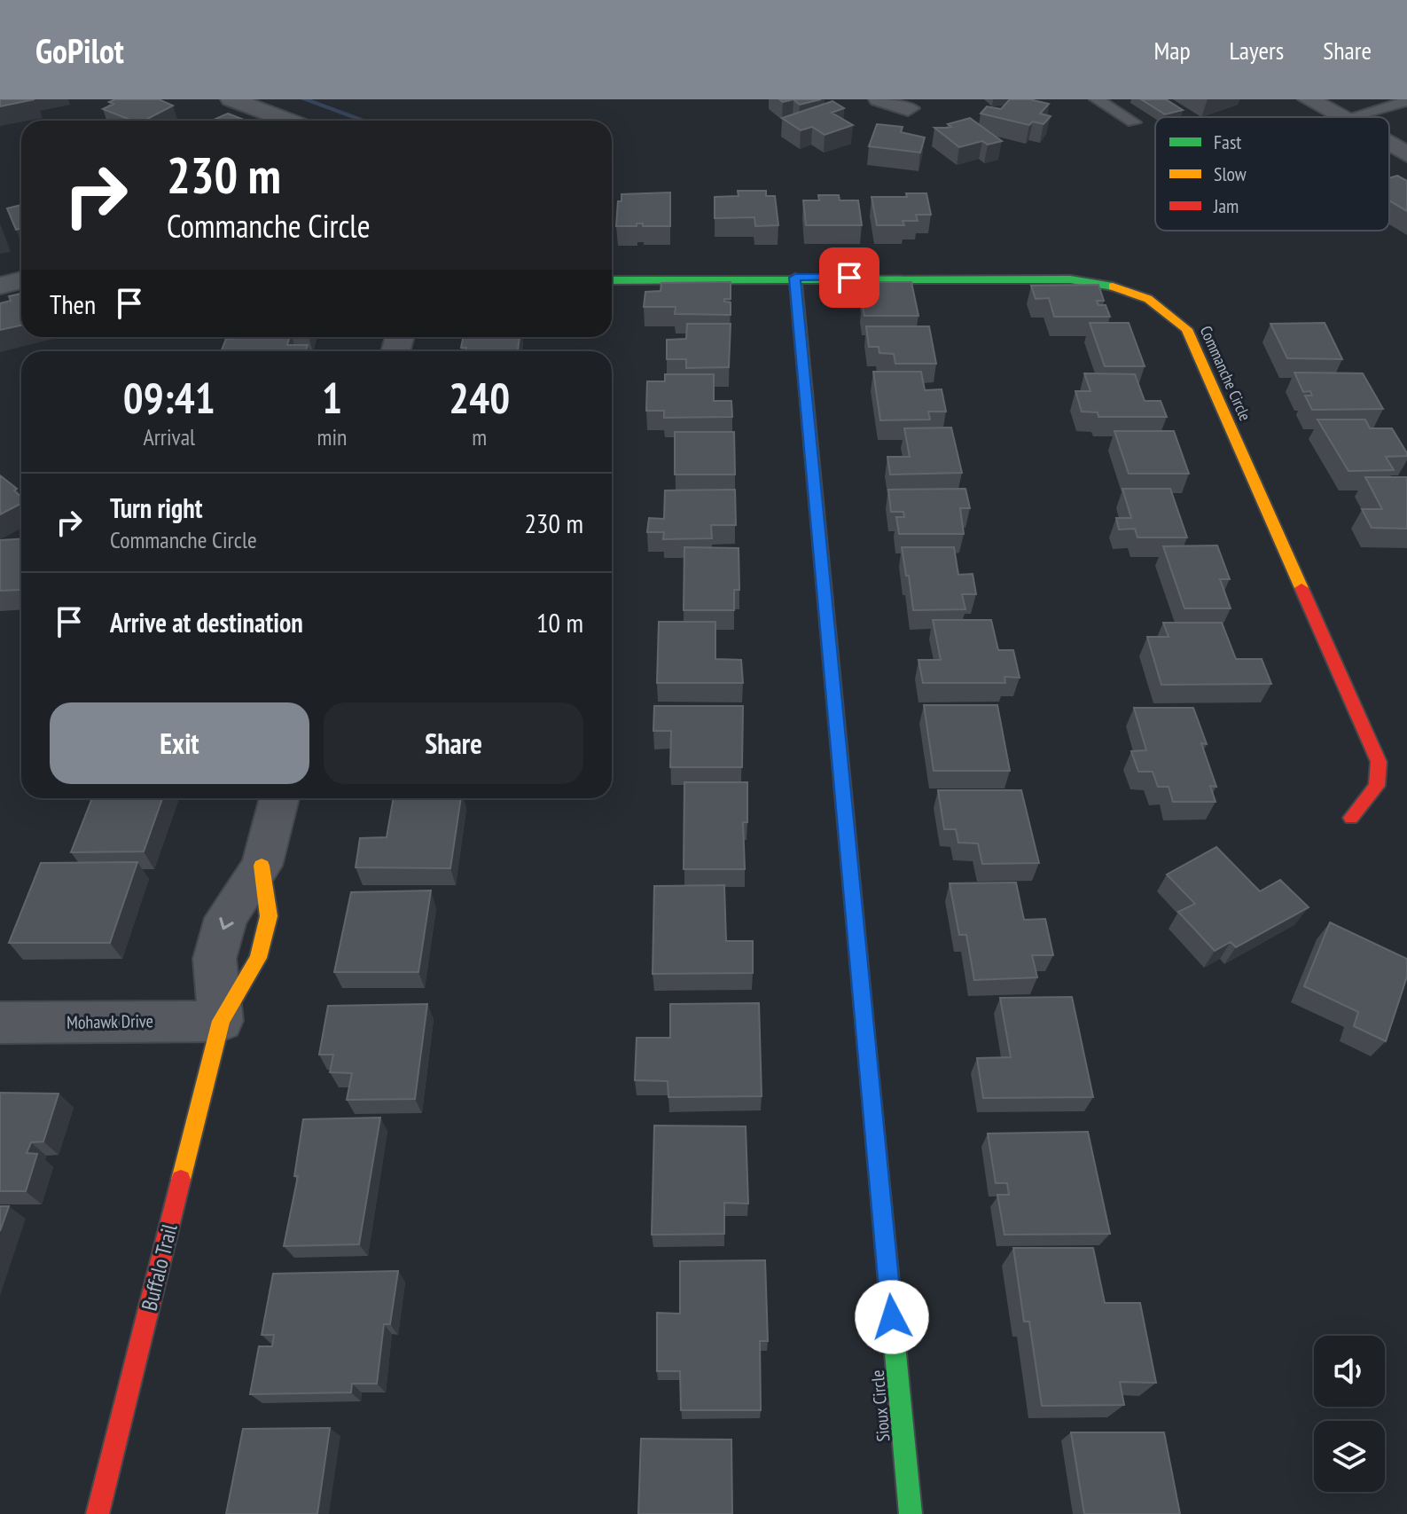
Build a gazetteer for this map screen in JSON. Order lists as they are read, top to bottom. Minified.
{"streets":{"street":["Commanche Circle","Mohawk Drive","Buffalo Trail","Sioux Circle"]},"crossings":[["Commanche Circle","Sioux Circle"],["Mohawk Drive","Buffalo Trail"]],"legend":["Fast","Slow","Jam"],"page":{"header":"GoPilot","nav":["Map","Layers","Share"],"turn":["230 m","Commanche Circle"],"then":"Then","eta":["09:41","Arrival","1","min","240","m"],"list":[{"name":"Turn right","note":"Commanche Circle","value":"230 m"},{"name":"Arrive at destination","value":"10 m"}],"buttons":["Exit","Share"]}}
